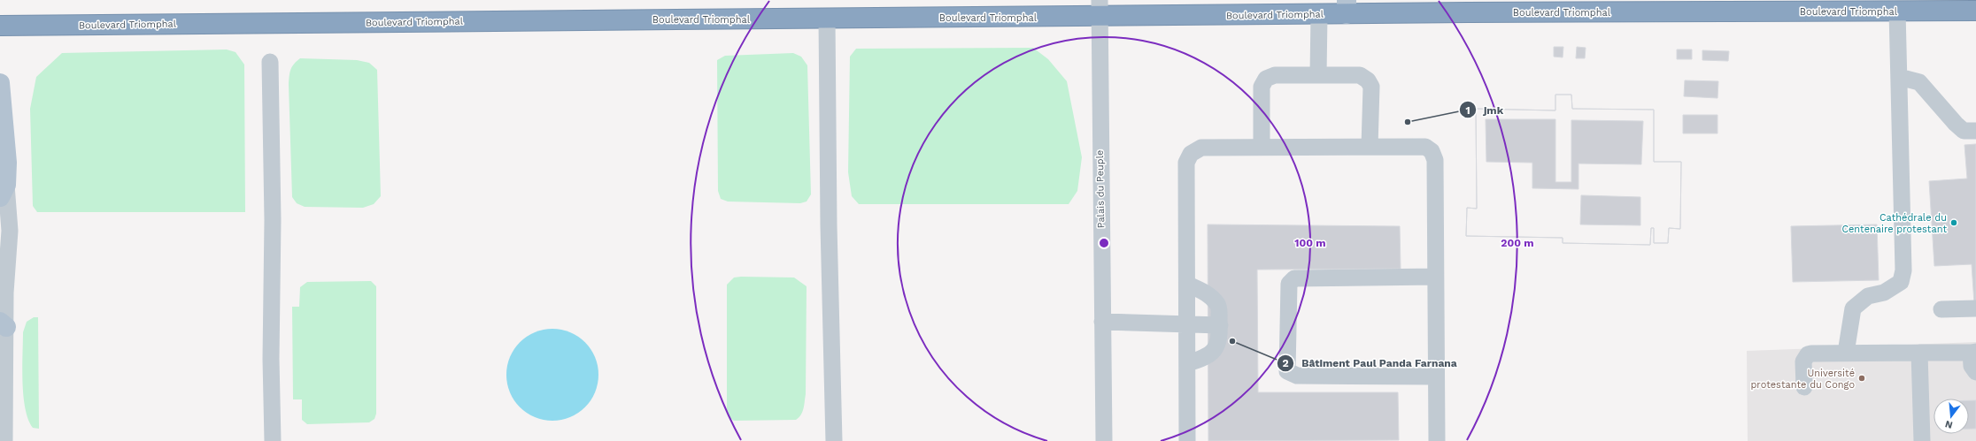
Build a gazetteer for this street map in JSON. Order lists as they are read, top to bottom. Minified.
{"streets":{"highway":["Boulevard Triomphal"],"street":["Palais du Peuple"]},"crossings":[["Boulevard Triomphal","Palais du Peuple"]],"places":["jmk","Cathédrale du Centenaire protestant","Bâtiment Paul Panda Farnana","Université protestante du Congo"],"north":"bottom","rings":["100 m","200 m"]}
